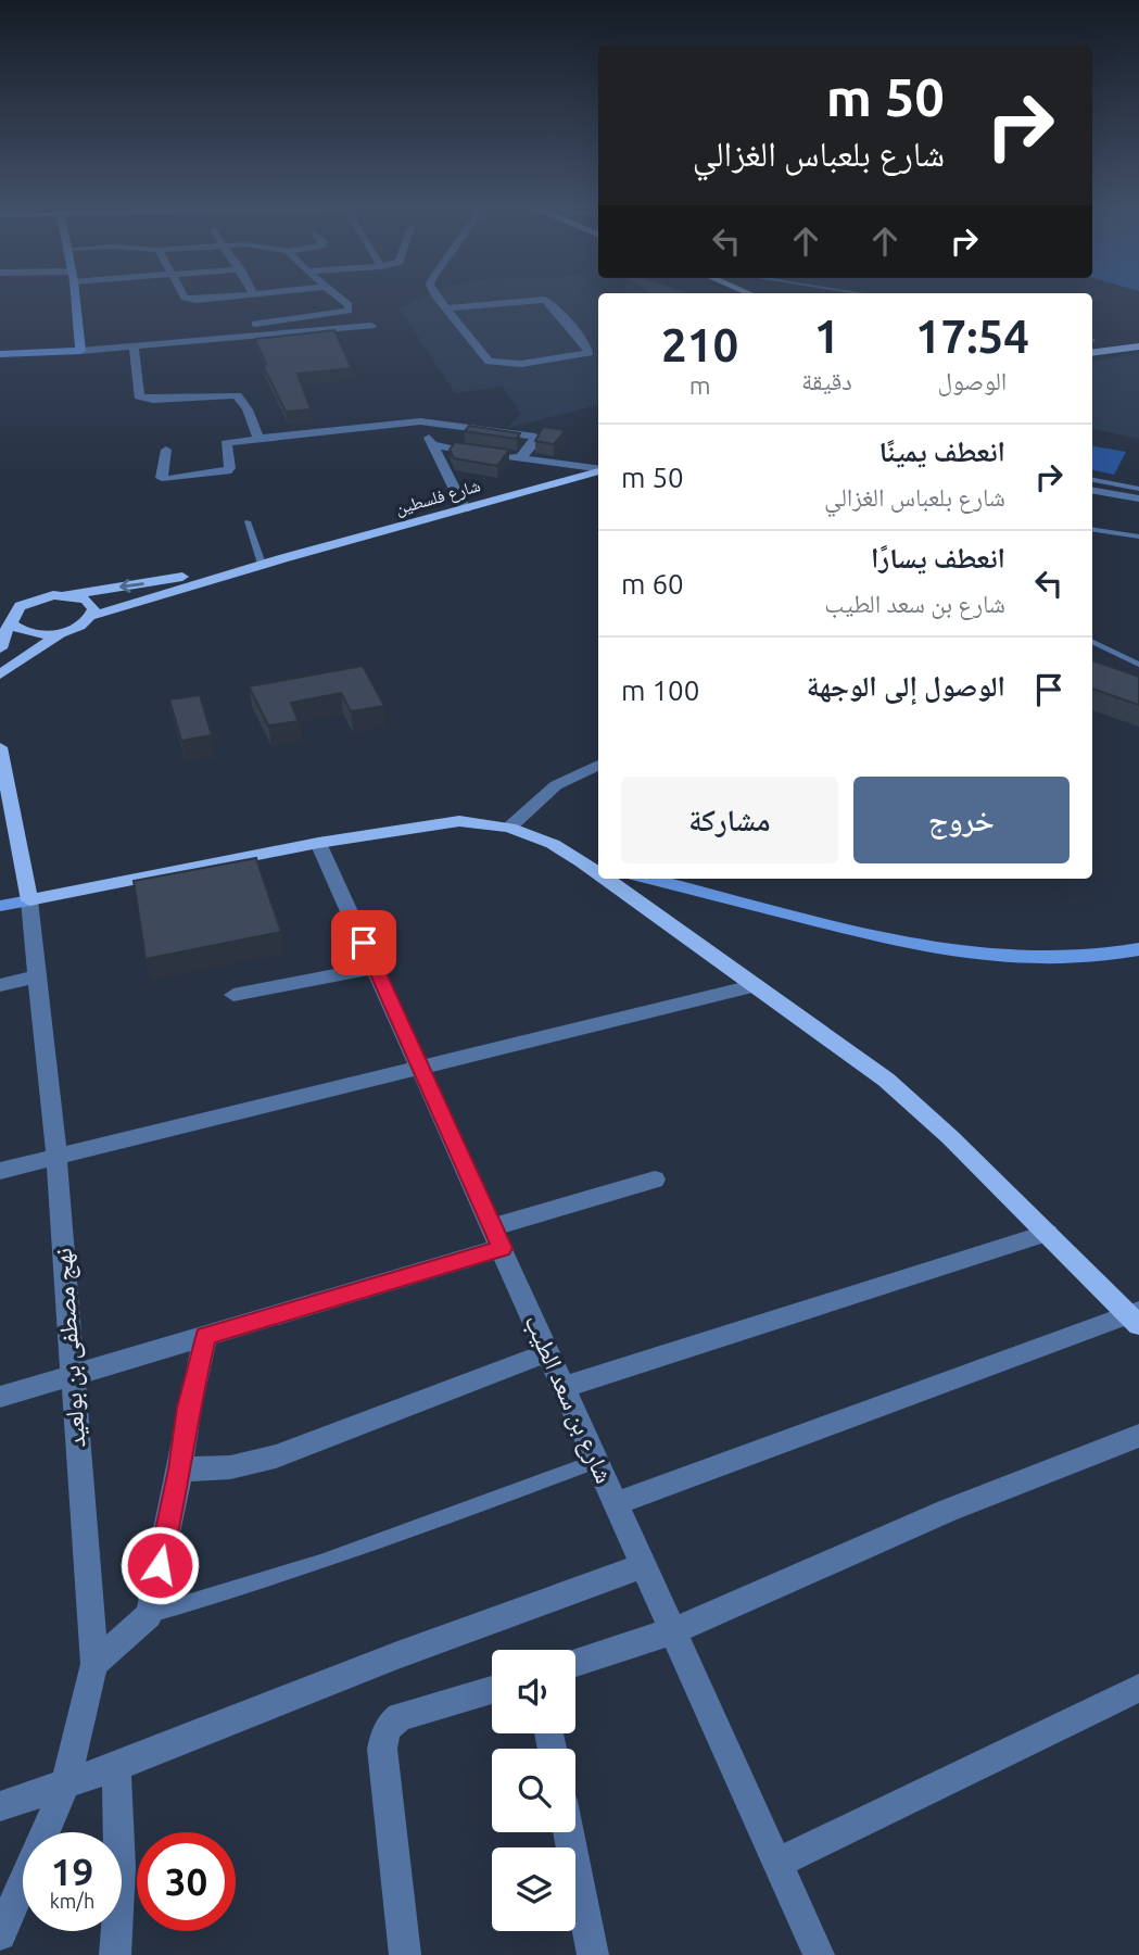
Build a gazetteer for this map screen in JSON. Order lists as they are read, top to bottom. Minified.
{"streets":{"main road":["شارع فلسطين","نهج مصطفى بن بولعيد"],"street":["شارع بن سعد الطيب"]},"page":{"turn":["50 m","شارع بلعباس الغزالي"],"eta":["17:54","الوصول","1","دقيقة","210","m"],"list":[{"name":"انعطف يمينًا","note":"شارع بلعباس الغزالي","value":"50 m"},{"name":"انعطف يسارًا","note":"شارع بن سعد الطيب","value":"60 m"},{"name":"الوصول إلى الوجهة","value":"100 m"}],"buttons":["خروج","مشاركة"],"speed":"19 km/h","limit":"30"}}
